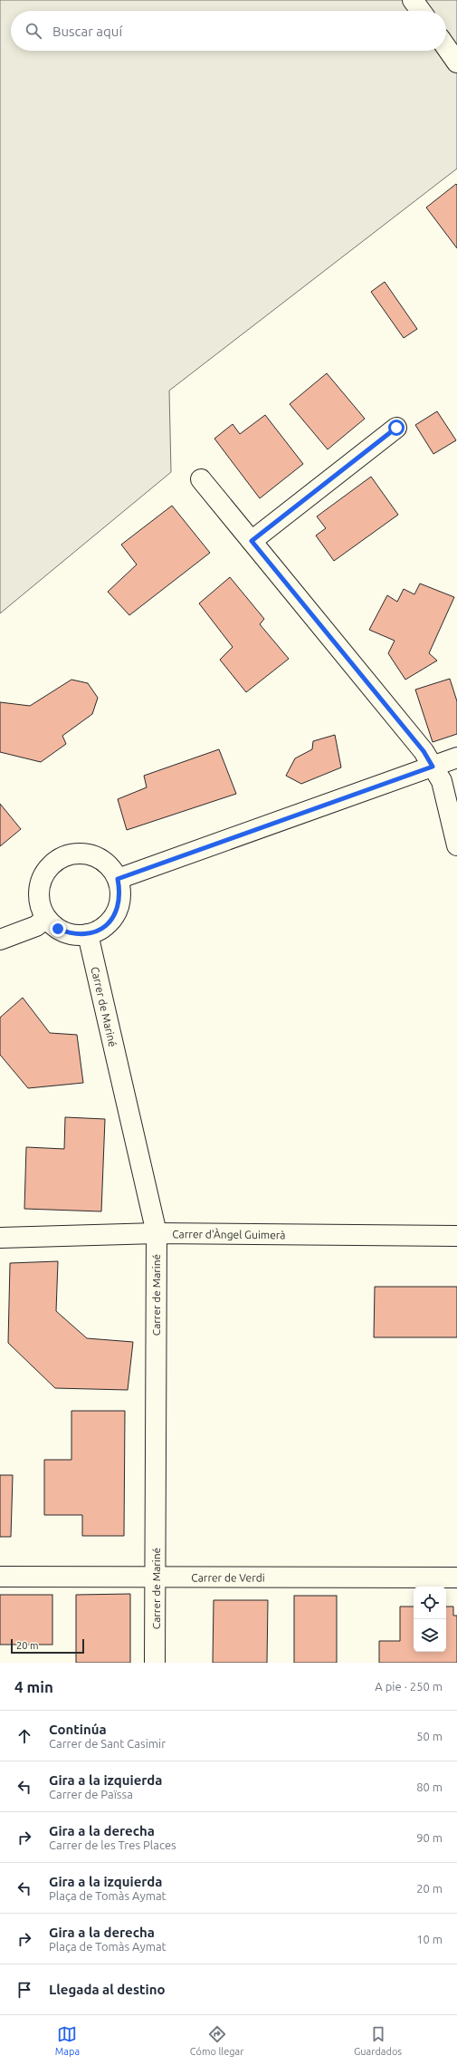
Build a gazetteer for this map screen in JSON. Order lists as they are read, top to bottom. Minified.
{"streets":{"street":["Carrer de Mariné","Carrer d'Àngel Guimerà","Carrer de Verdi"]},"crossings":[["Carrer de Mariné","Carrer d'Àngel Guimerà"],["Carrer de Mariné","Carrer de Verdi"]],"scale_bar":"20 m","page":{"search":"Buscar aquí","scale":"20 m","heading":["4 min","A pie · 250 m"],"list":[["Continúa","Carrer de Sant Casimir","50 m"],["Gira a la izquierda","Carrer de Païssa","80 m"],["Gira a la derecha","Carrer de les Tres Places","90 m"],["Gira a la izquierda","Plaça de Tomàs Aymat","20 m"],["Gira a la derecha","Plaça de Tomàs Aymat","10 m"],"Llegada al destino"],"nav":["Mapa","Cómo llegar","Guardados"]}}
